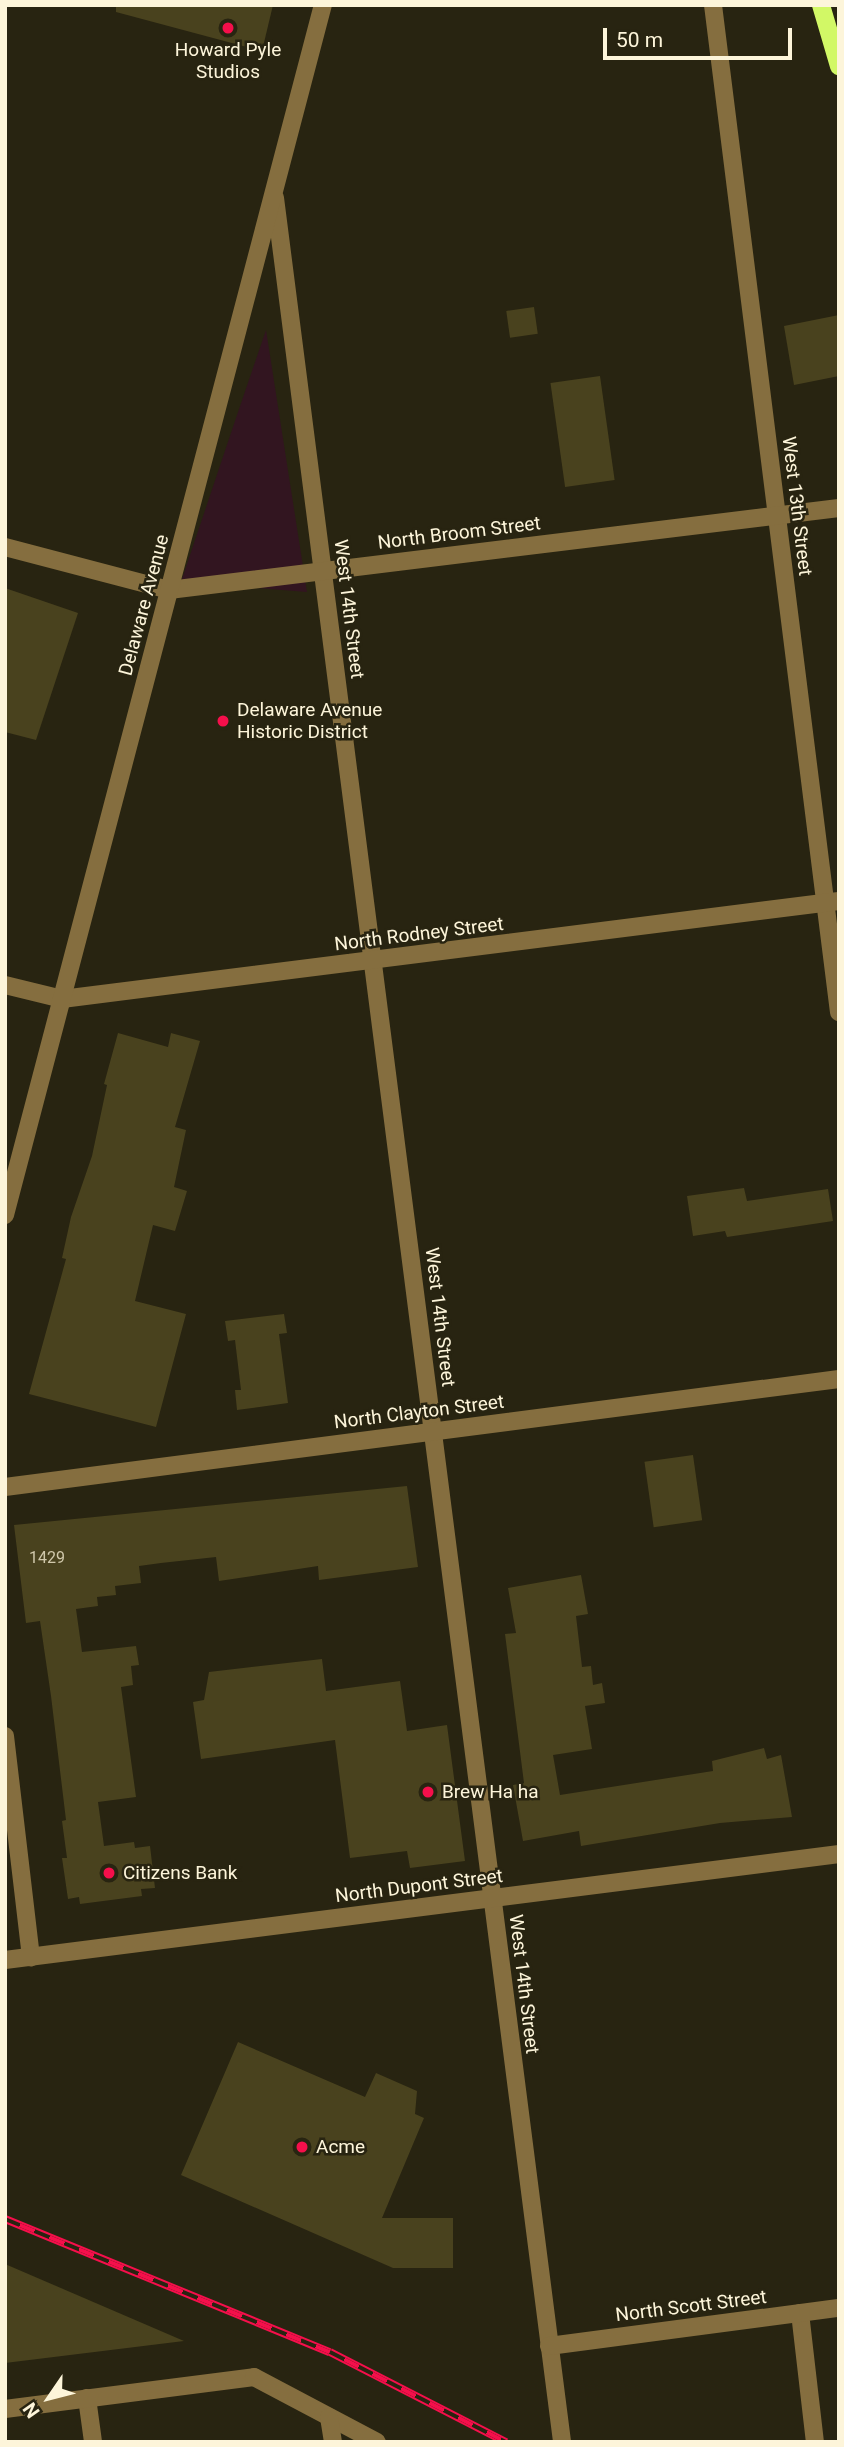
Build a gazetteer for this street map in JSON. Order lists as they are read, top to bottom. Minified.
{"streets":{"street":["West 13th Street","North Broom Street","Delaware Avenue","West 14th Street","North Rodney Street","North Clayton Street","North Dupont Street","North Scott Street"]},"crossings":[["West 13th Street","North Broom Street"],["West 13th Street","North Rodney Street"],["North Broom Street","Delaware Avenue"],["North Broom Street","West 14th Street"],["Delaware Avenue","West 14th Street"],["Delaware Avenue","North Rodney Street"],["West 14th Street","North Rodney Street"],["West 14th Street","North Clayton Street"],["West 14th Street","North Dupont Street"],["West 14th Street","North Scott Street"]],"places":["Howard Pyle Studios","Delaware Avenue Historic District","Brew Ha ha","Citizens Bank","Acme"],"house_numbers":["1429"],"scale_bar":"50 m","north":"bottom left"}
